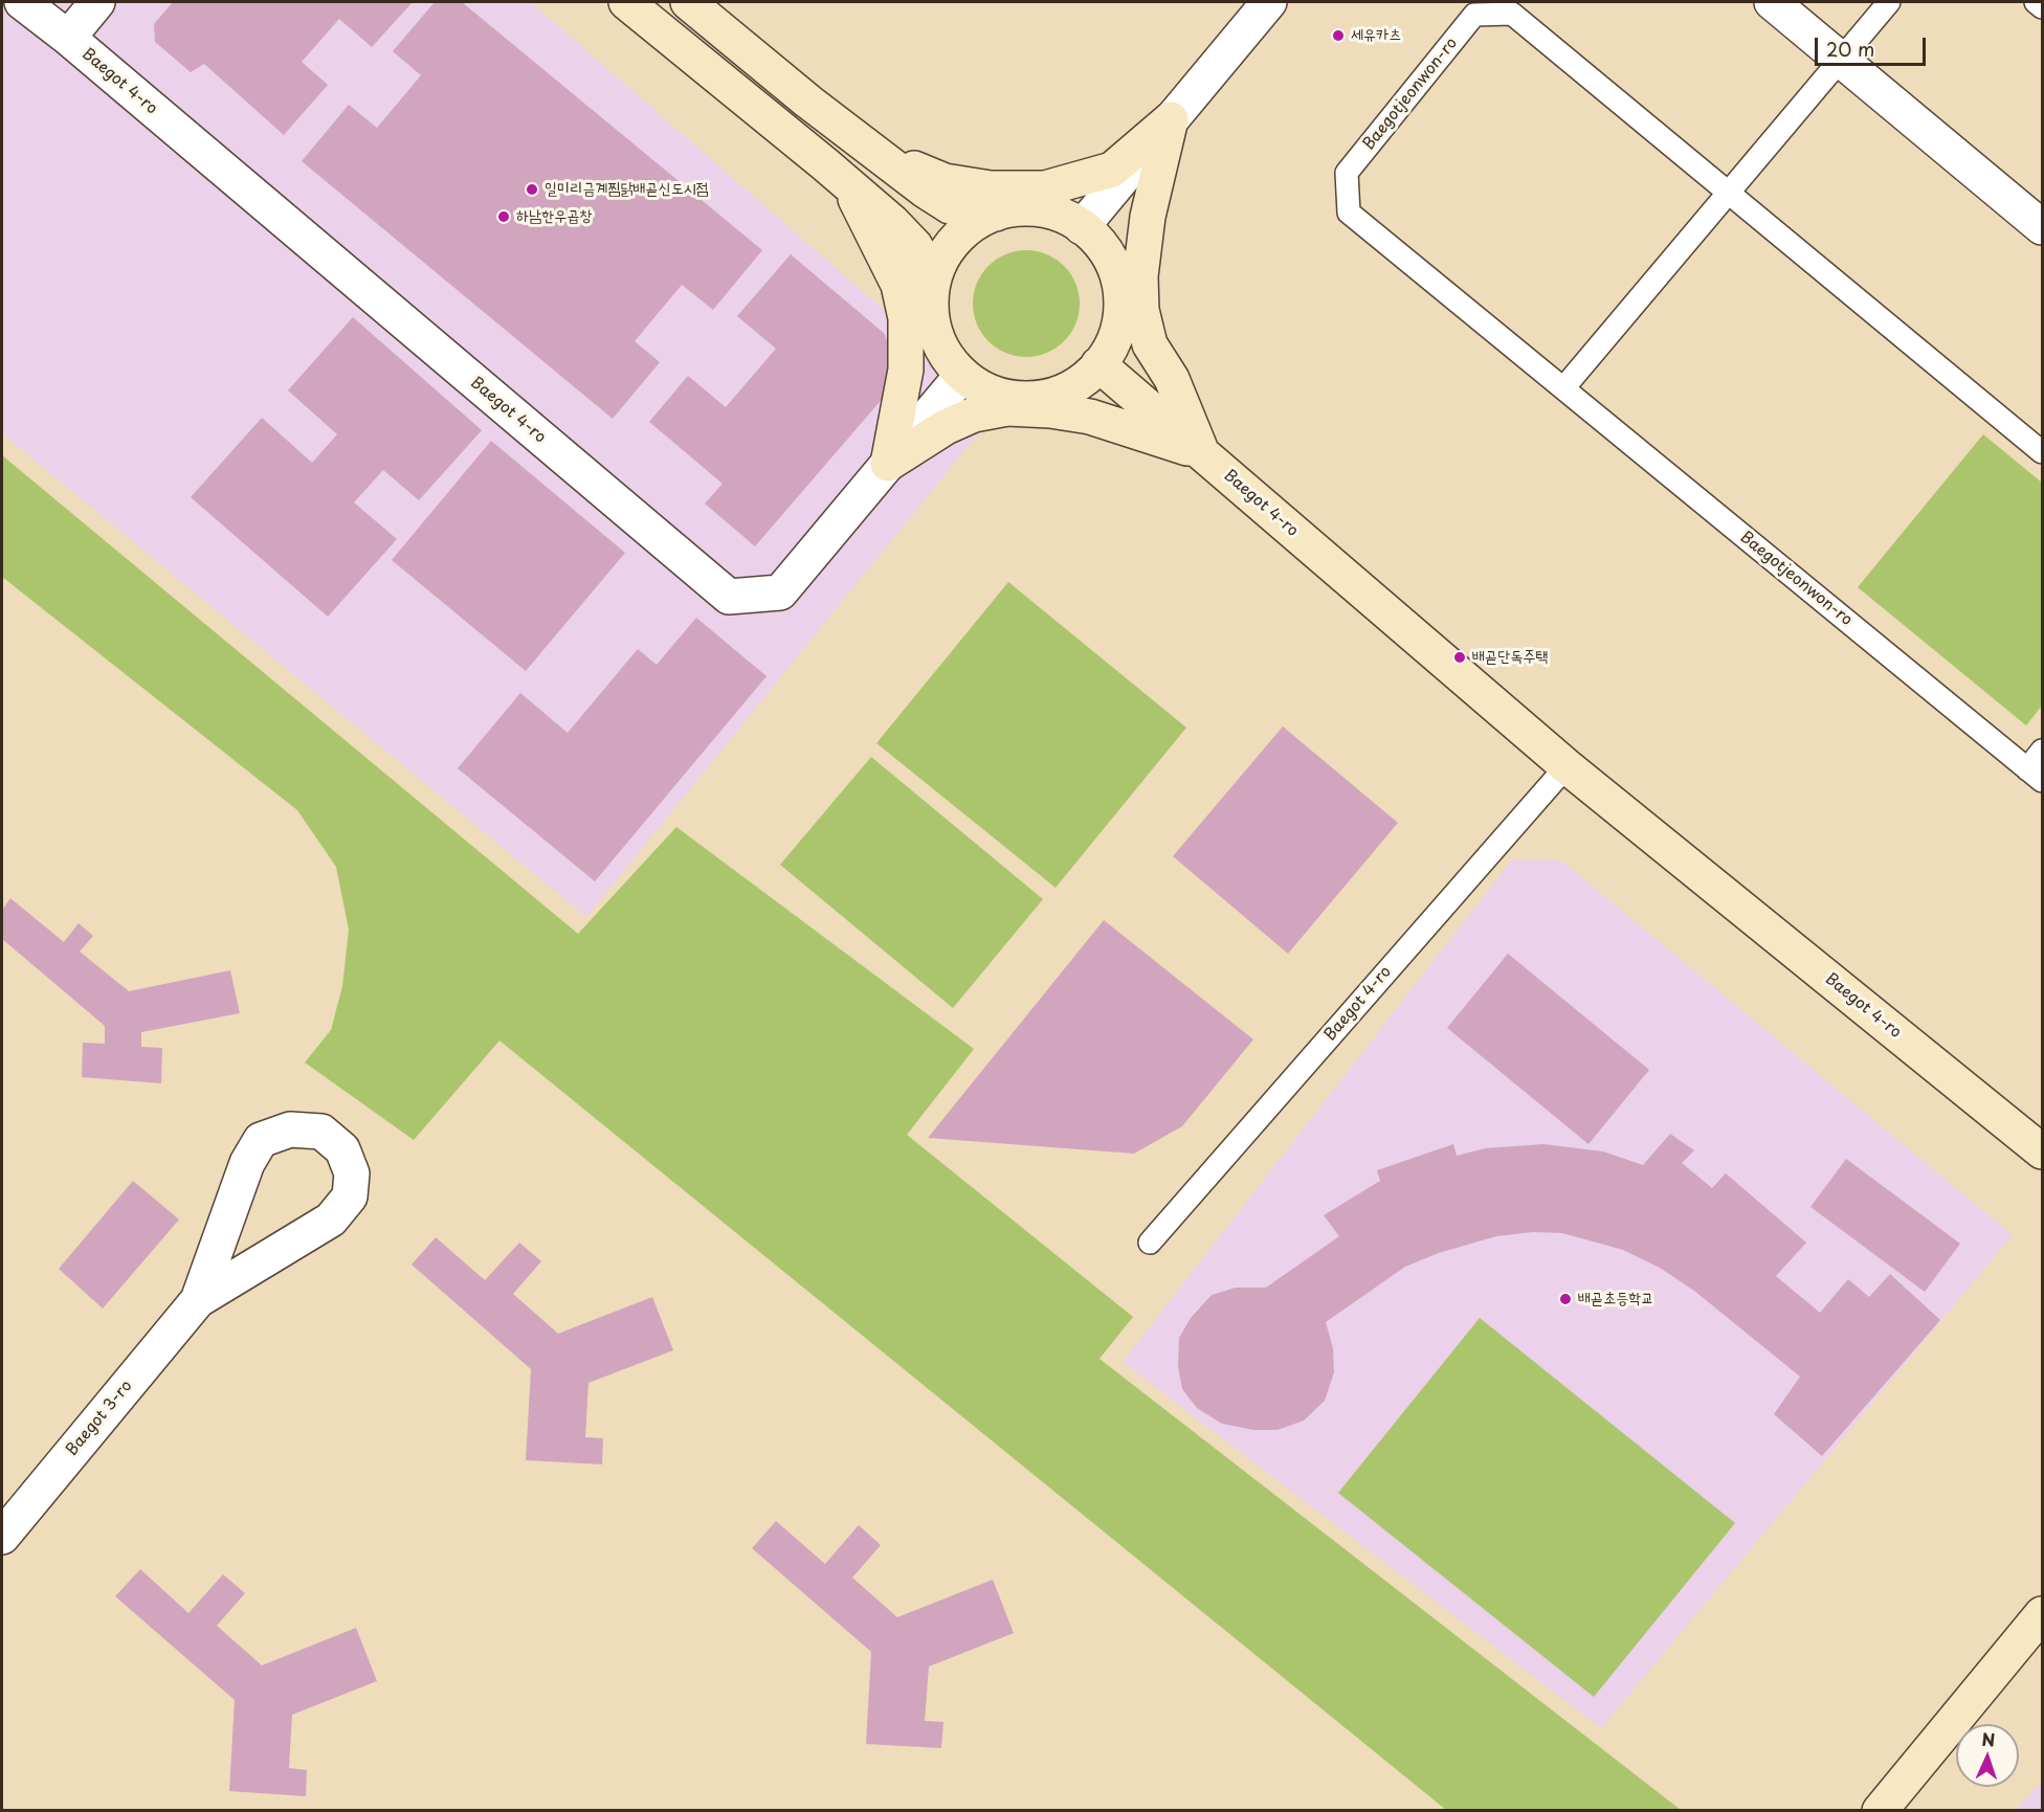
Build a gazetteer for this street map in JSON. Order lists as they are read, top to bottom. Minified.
{"streets":{"main road":["Baegot 4-ro"],"street":["Baegot 3-ro"],"lane":["Baegotjeonwon-ro"]},"places":["세유카츠","일미리금계찜닭배곧신도시점","하남한우곱창","배곧단독주택","배곧초등학교"],"scale_bar":"20 m","north":"top"}
